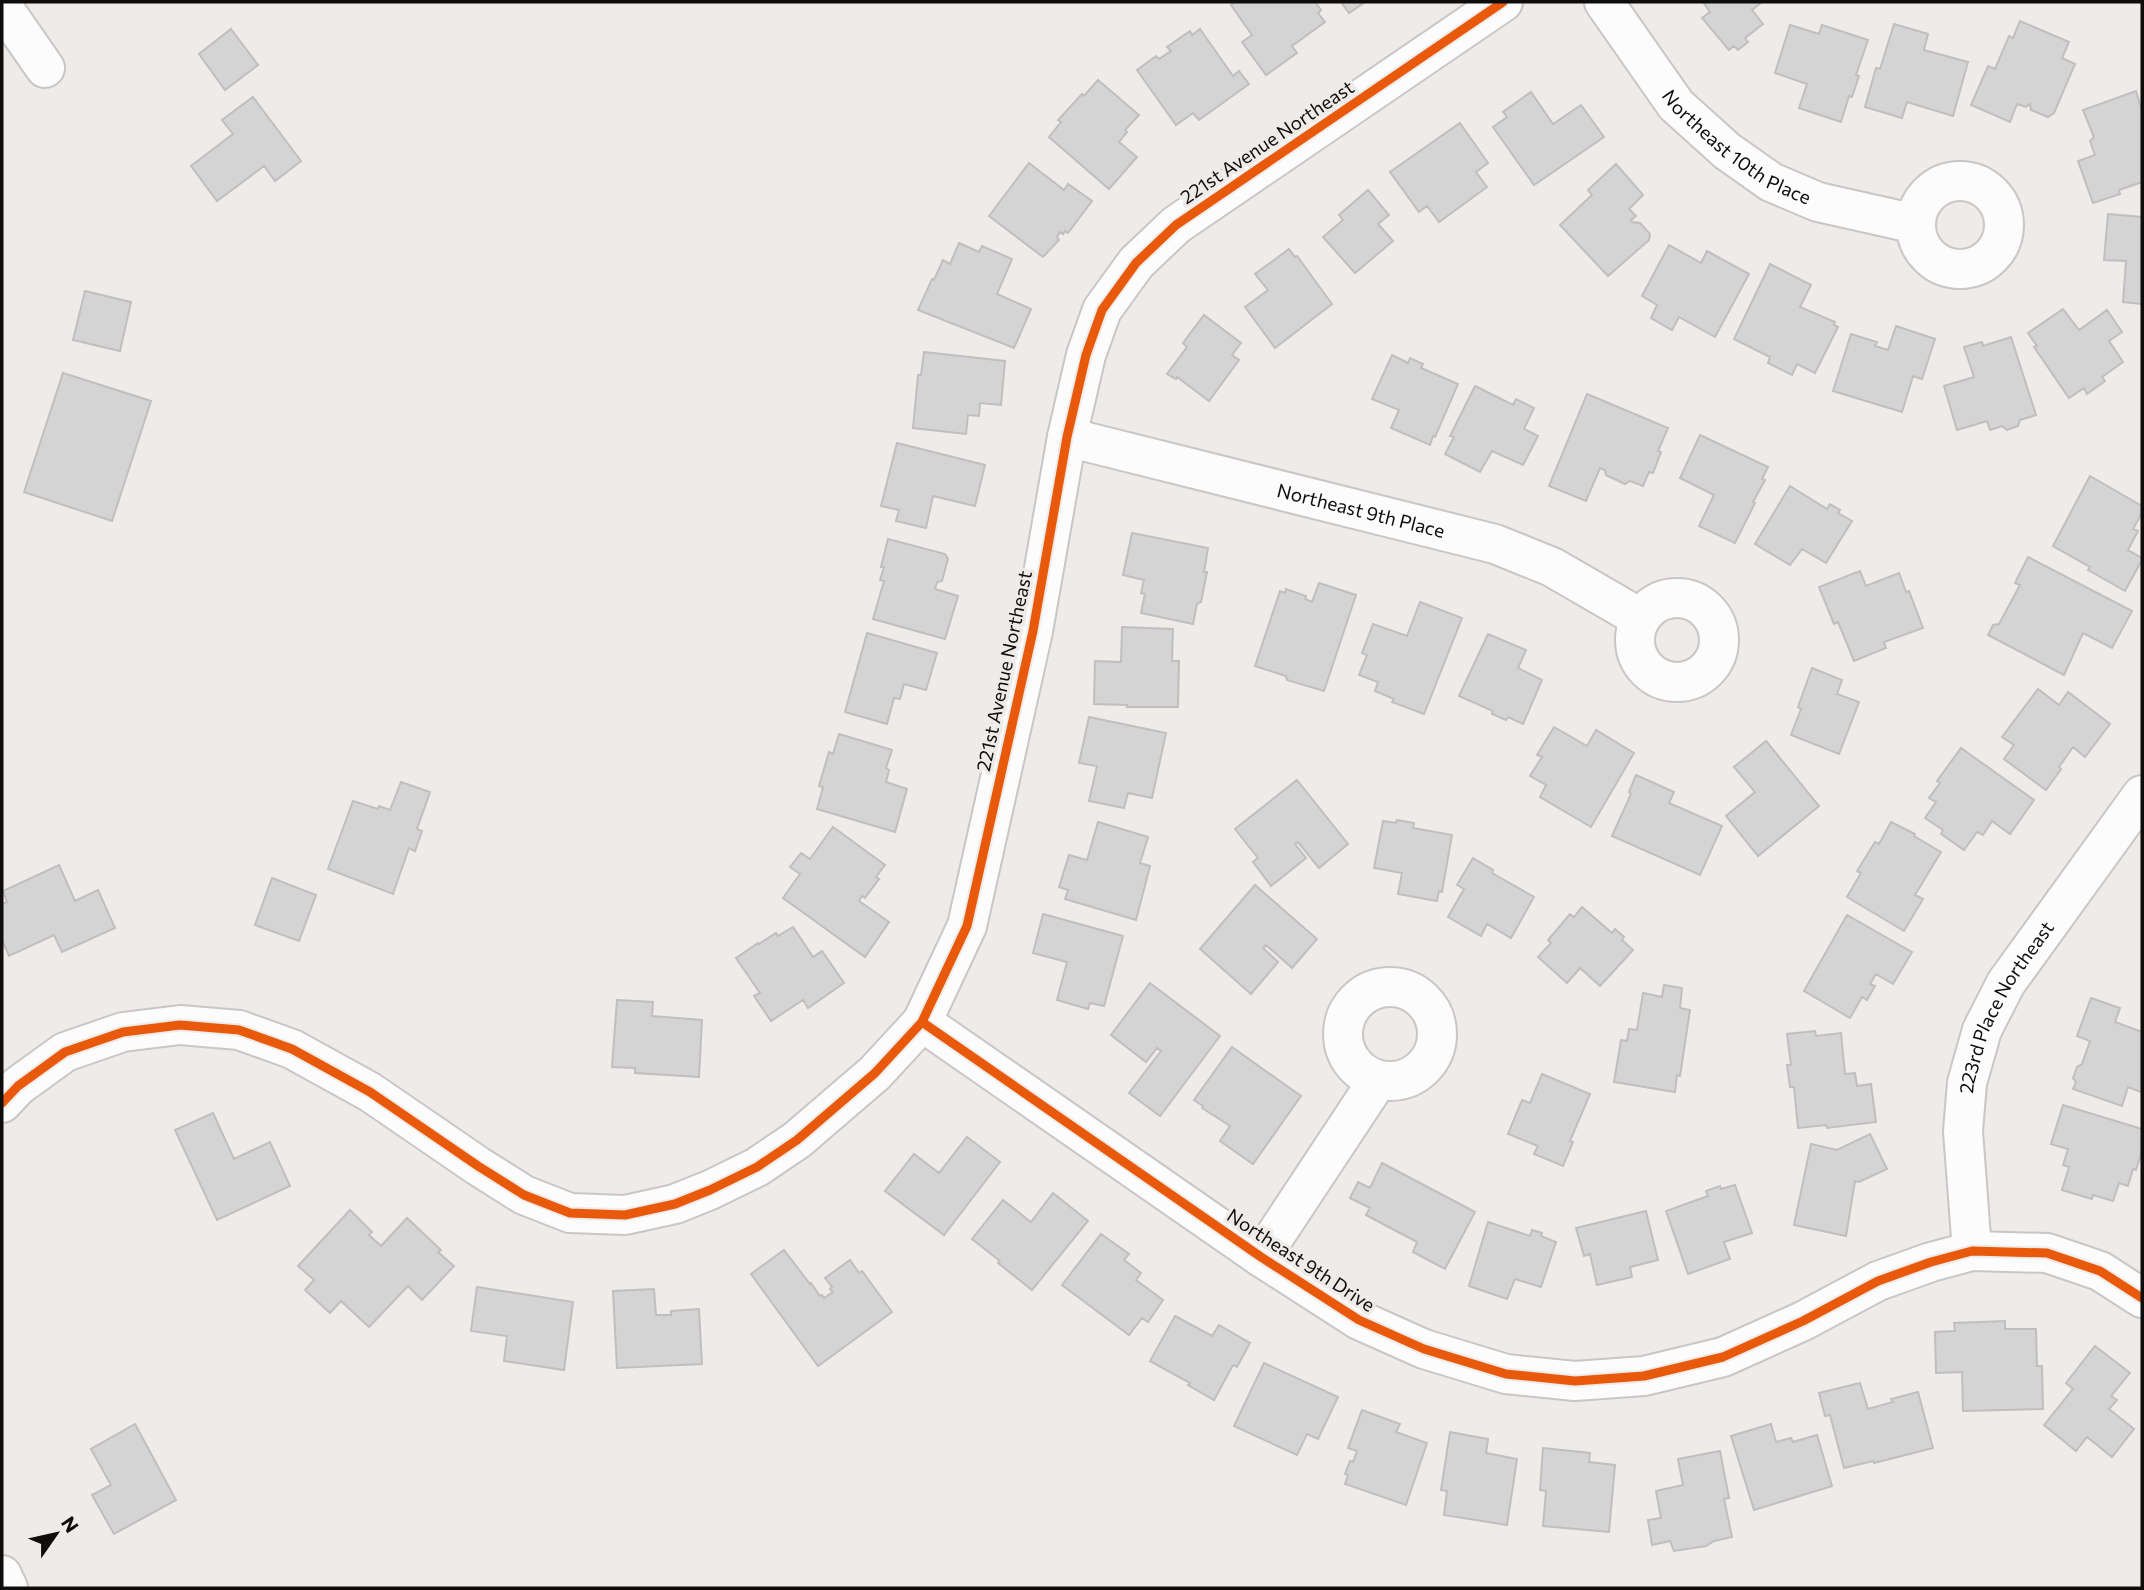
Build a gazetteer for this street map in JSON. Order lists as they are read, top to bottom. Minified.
{"streets":{"street":["221st Avenue Northeast","Northeast 10th Place","Northeast 9th Place","223rd Place Northeast","Northeast 9th Drive"]},"crossings":[["221st Avenue Northeast","Northeast 9th Place"],["221st Avenue Northeast","Northeast 9th Drive"],["223rd Place Northeast","Northeast 9th Drive"]],"north":"top right"}
